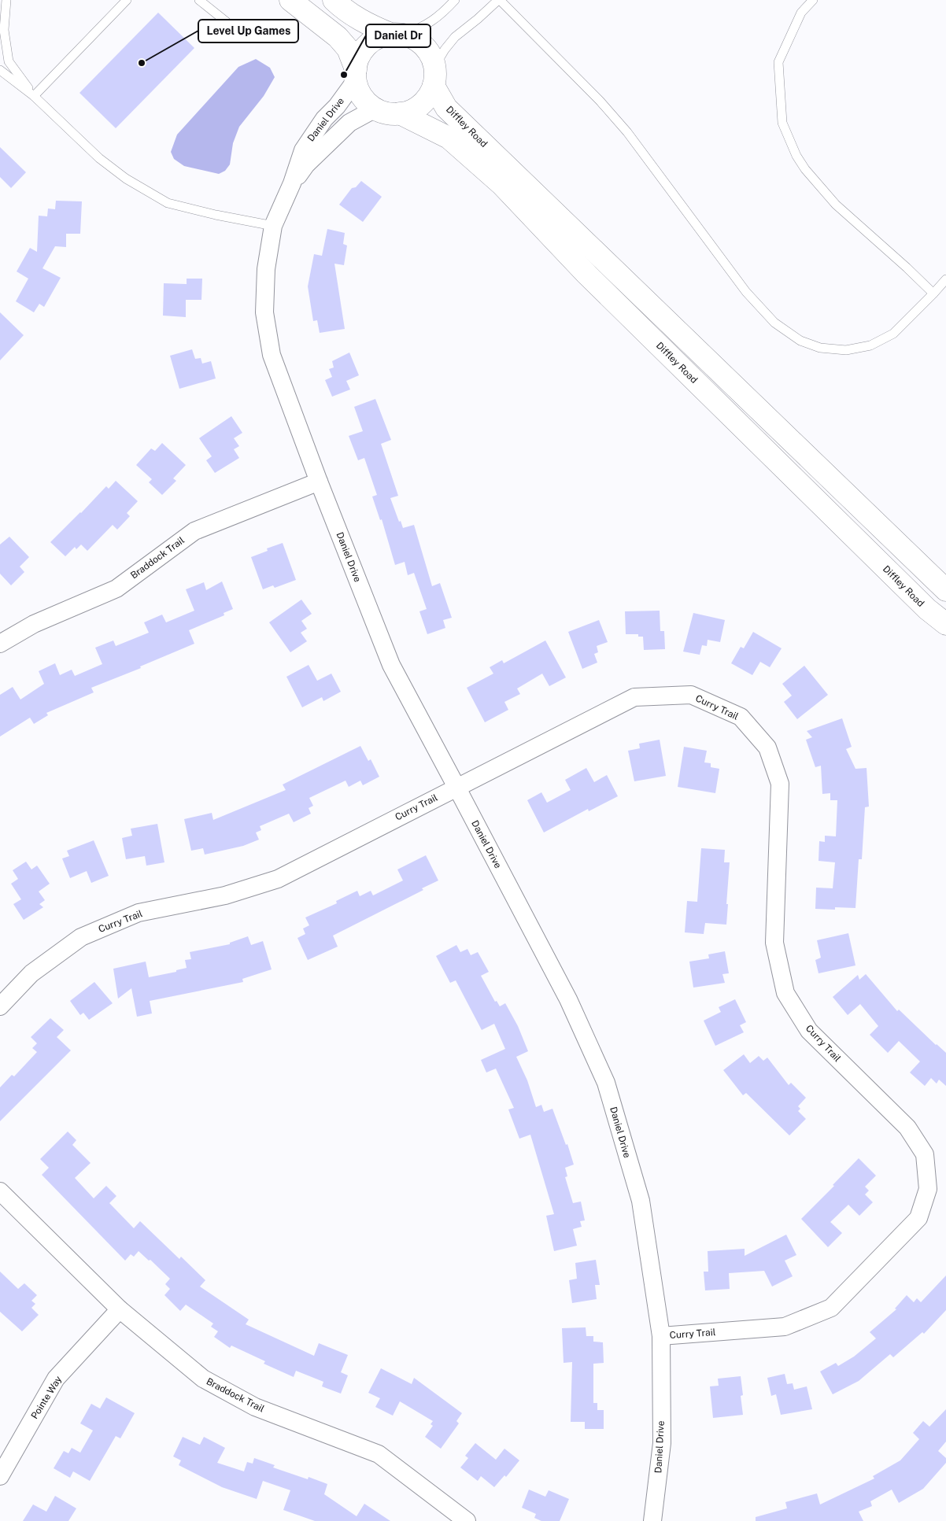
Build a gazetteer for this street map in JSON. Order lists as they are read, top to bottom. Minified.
{"streets":{"main road":["Diffley Road"],"street":["Daniel Drive","Braddock Trail","Curry Trail","Pointe Way"]},"crossings":[["Daniel Drive","Diffley Road"],["Daniel Drive","Braddock Trail"],["Daniel Drive","Curry Trail"],["Braddock Trail","Pointe Way"]],"places":["Level Up Games","Daniel Dr"]}
